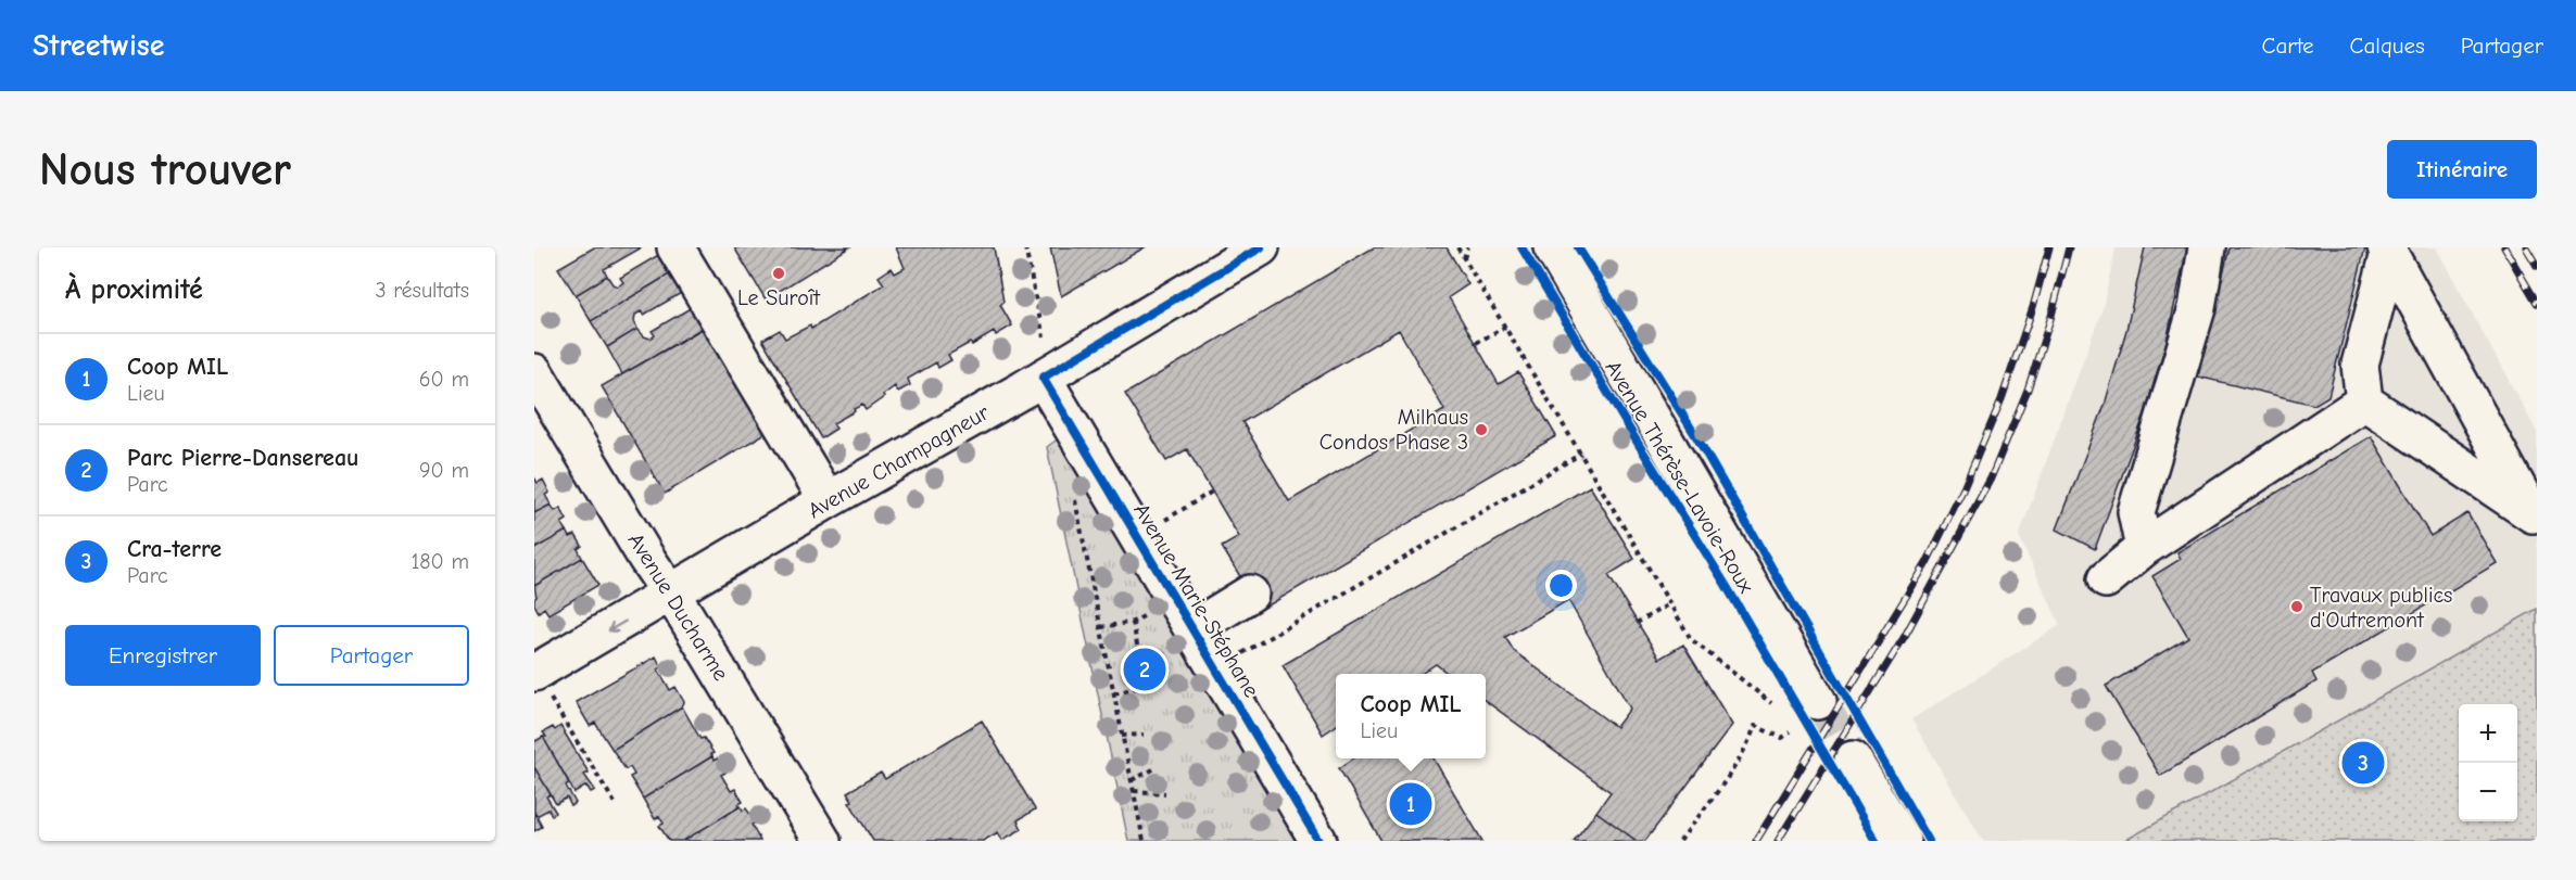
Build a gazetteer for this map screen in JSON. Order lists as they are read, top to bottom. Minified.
{"streets":{"street":["Avenue Champagneur","Avenue Thérèse-Lavoie-Roux","Avenue Marie-Stéphane","Avenue Ducharme"]},"crossings":[["Avenue Champagneur","Avenue Marie-Stéphane"],["Avenue Champagneur","Avenue Ducharme"]],"places":["Le Suroît","Milhaus Condos Phase 3","Travaux publics d'Outremont"],"page":{"header":"Streetwise","nav":["Carte","Calques","Partager"],"buttons":["Itinéraire",["Enregistrer","Partager"]],"title":"Nous trouver","heading":["À proximité","3 résultats"],"list":[{"mark":"1","name":"Coop MIL","note":"Lieu","value":"60 m"},{"mark":"2","name":"Parc Pierre-Dansereau","note":"Parc","value":"90 m"},{"mark":"3","name":"Cra-terre","note":"Parc","value":"180 m"}],"pins":["2","3","1"],"popup":["Coop MIL","Lieu"],"map_buttons":["+","−"]}}
